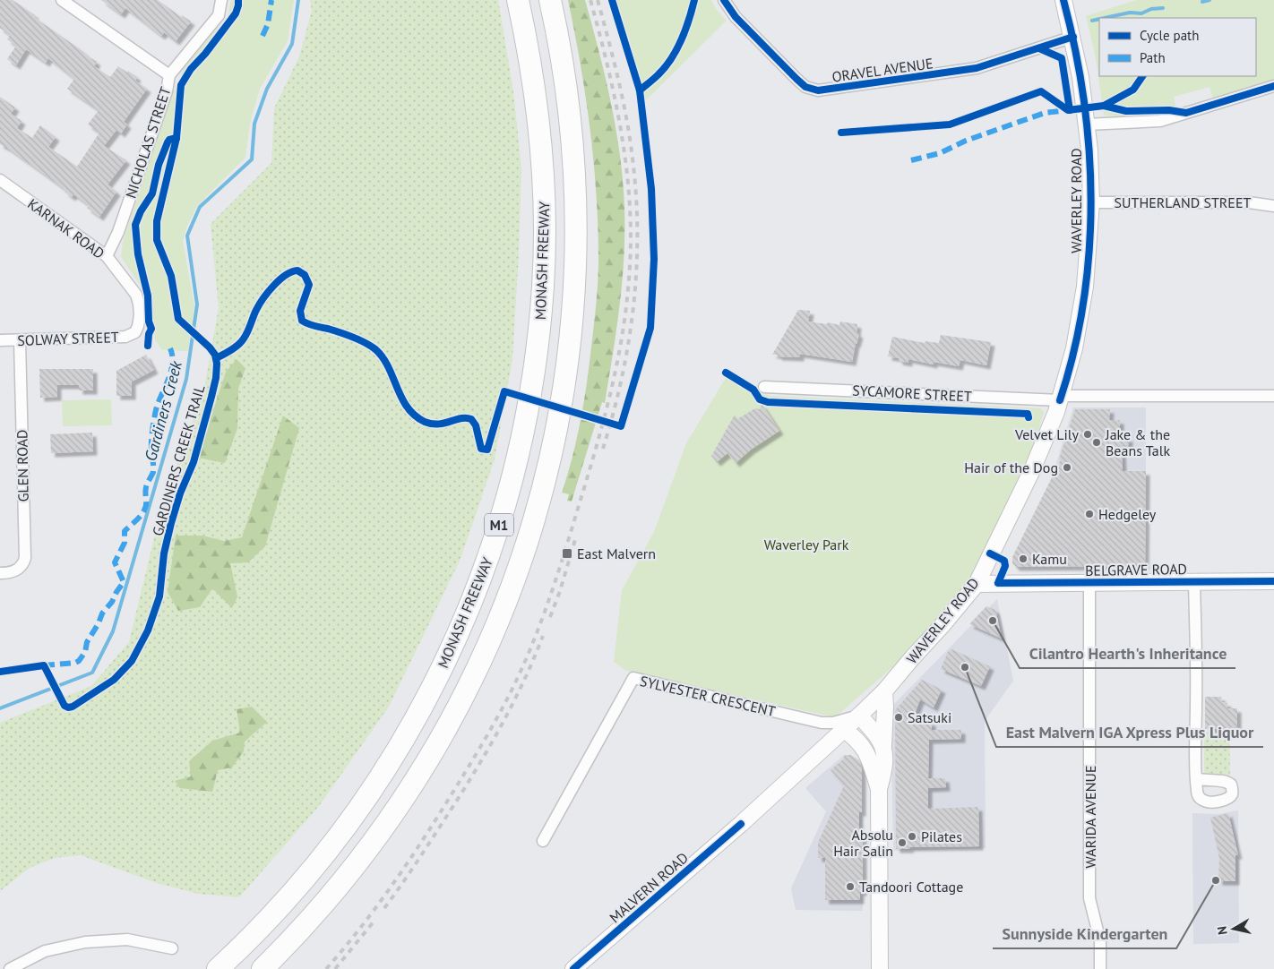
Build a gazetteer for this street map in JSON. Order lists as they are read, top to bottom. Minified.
{"streets":{"highway":["MONASH FREEWAY","M1"],"main road":["WAVERLEY ROAD","BELGRAVE ROAD","MALVERN ROAD"],"street":["ORAVEL AVENUE","NICHOLAS STREET","SUTHERLAND STREET","KARNAK ROAD","SOLWAY STREET","SYCAMORE STREET","GLEN ROAD","SYLVESTER CRESCENT","WARIDA AVENUE"],"cycle path":["GARDINERS CREEK TRAIL"]},"crossings":[["ORAVEL AVENUE","WAVERLEY ROAD"],["NICHOLAS STREET","KARNAK ROAD"],["WAVERLEY ROAD","SUTHERLAND STREET"],["WAVERLEY ROAD","SYCAMORE STREET"],["WAVERLEY ROAD","BELGRAVE ROAD"],["WAVERLEY ROAD","MALVERN ROAD"],["KARNAK ROAD","SOLWAY STREET"],["SOLWAY STREET","GLEN ROAD"],["BELGRAVE ROAD","WARIDA AVENUE"],["SYLVESTER CRESCENT","MALVERN ROAD"]],"water":["Gardiners Creek"],"parks":["Waverley Park"],"places":{"other":["Velvet Lily","Jake & the Beans Talk","Hair of the Dog","Hedgeley","Kamu","Cilantro Hearth's Inheritance","East Malvern IGA Xpress Plus Liquor","Satsuki","Pilates","Absolu Hair Salin","Sunnyside Kindergarten","Tandoori Cottage"],"transit":["East Malvern"]},"legend":["Cycle path","Path"],"north":"left"}
